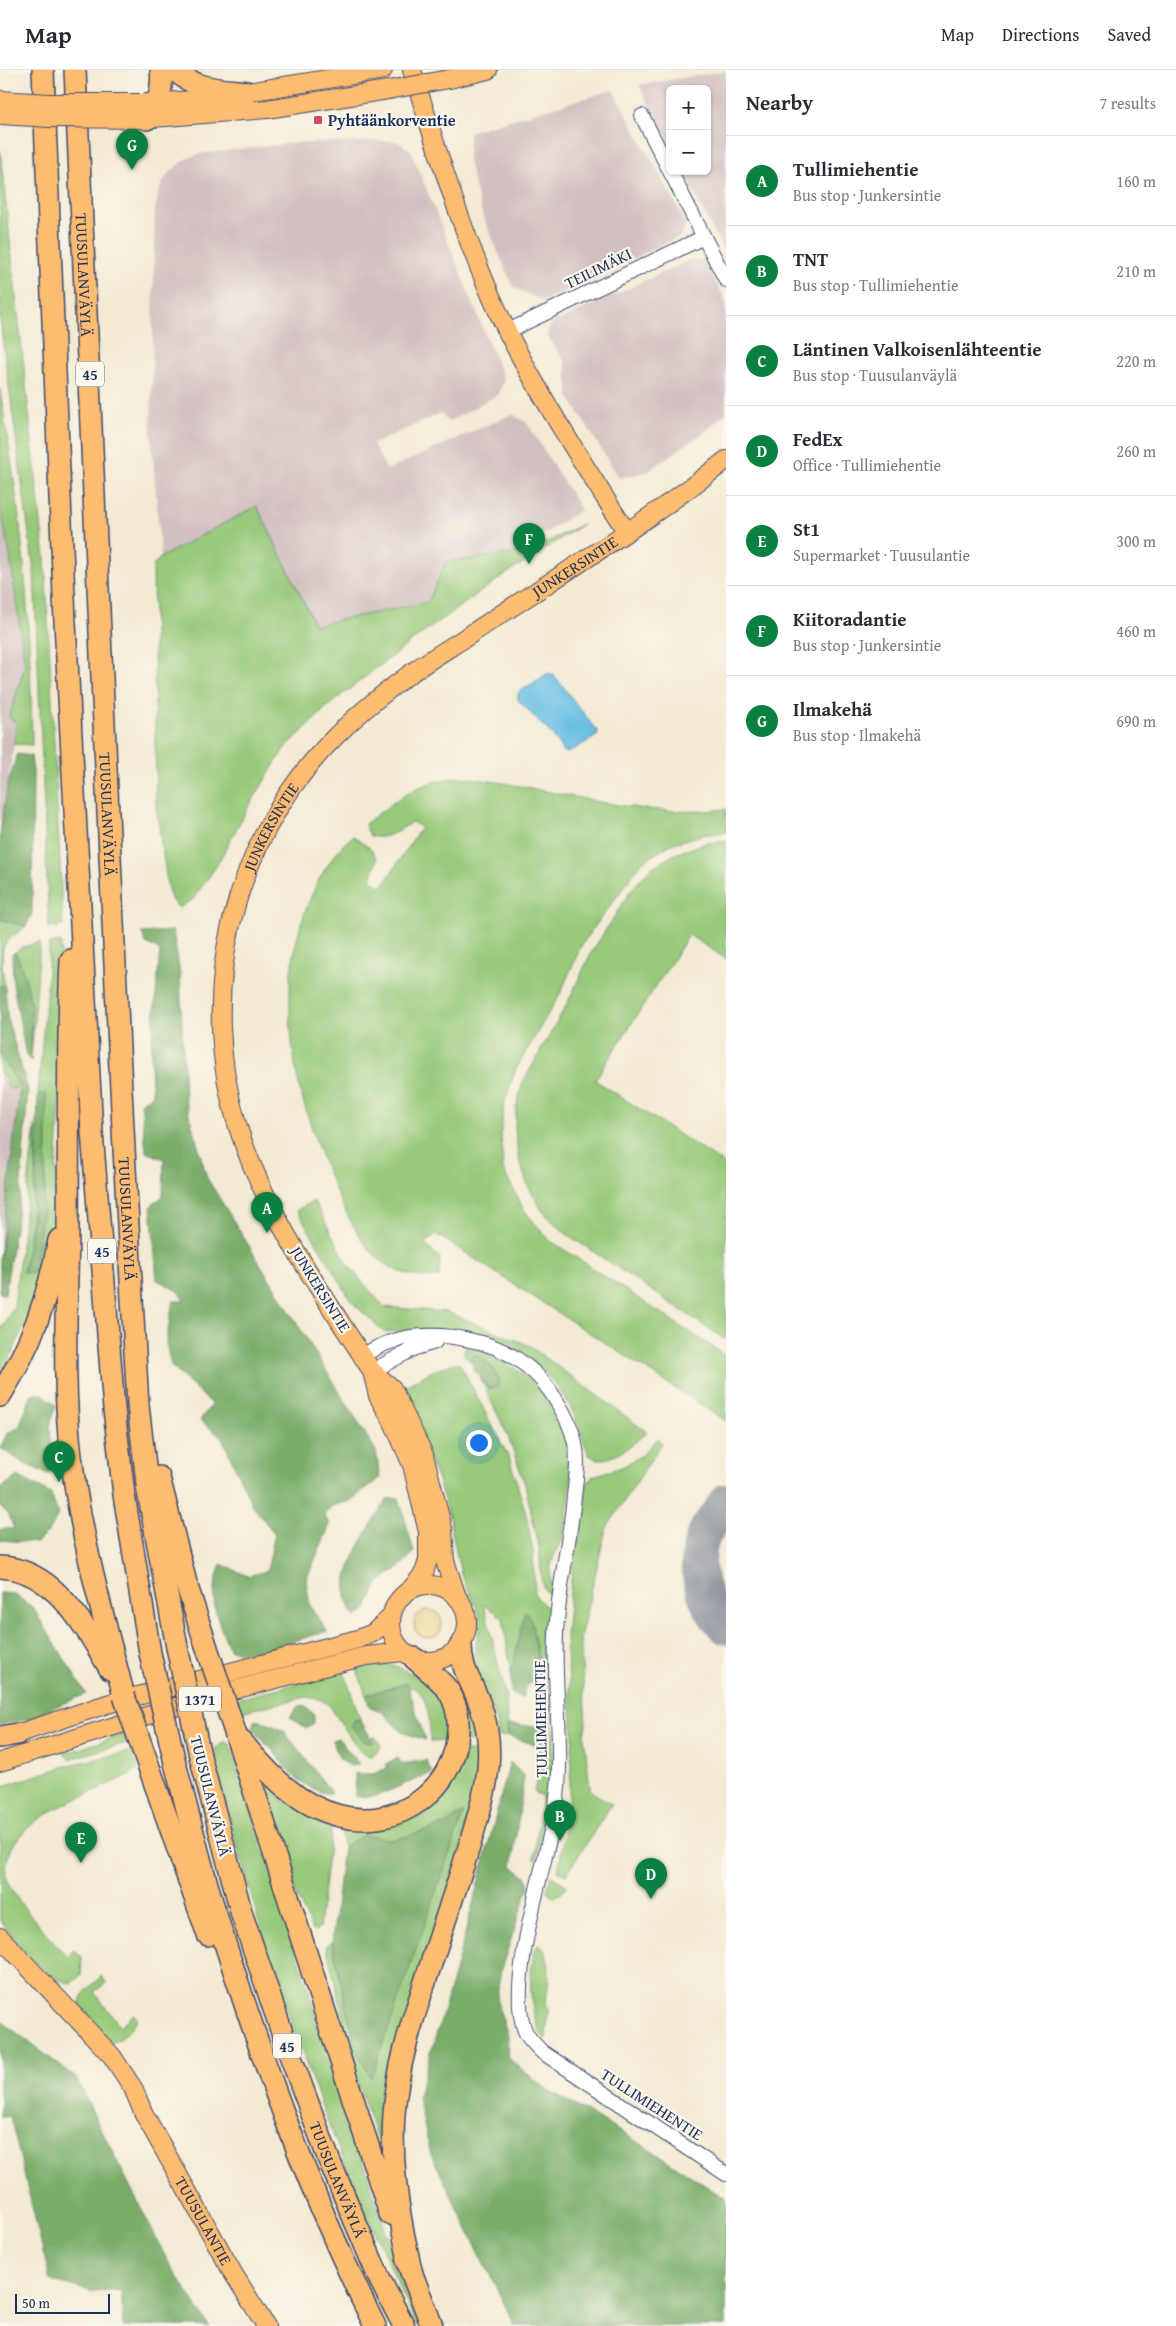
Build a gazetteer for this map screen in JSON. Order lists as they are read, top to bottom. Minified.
{"streets":{"highway":["TUUSULANVÄYLÄ","45"],"main road":["JUNKERSINTIE","1371","TUUSULANTIE"],"street":["TEILIMÄKI","TULLIMIEHENTIE"]},"crossings":[["JUNKERSINTIE","1371"],["JUNKERSINTIE","TULLIMIEHENTIE"]],"places":{"transit":["Pyhtäänkorventie"]},"scale_bar":"50 m","page":{"header":"Map","nav":["Map","Directions","Saved"],"heading":["Nearby","7 results"],"map_buttons":["+","−"],"pins":["G","F","A","C","B","E","D"],"list":[{"mark":"A","name":"Tullimiehentie","note":"Bus stop · Junkersintie","value":"160 m"},{"mark":"B","name":"TNT","note":"Bus stop · Tullimiehentie","value":"210 m"},{"mark":"C","name":"Läntinen Valkoisenlähteentie","note":"Bus stop · Tuusulanväylä","value":"220 m"},{"mark":"D","name":"FedEx","note":"Office · Tullimiehentie","value":"260 m"},{"mark":"E","name":"St1","note":"Supermarket · Tuusulantie","value":"300 m"},{"mark":"F","name":"Kiitoradantie","note":"Bus stop · Junkersintie","value":"460 m"},{"mark":"G","name":"Ilmakehä","note":"Bus stop · Ilmakehä","value":"690 m"}],"scale":"50 m"}}
